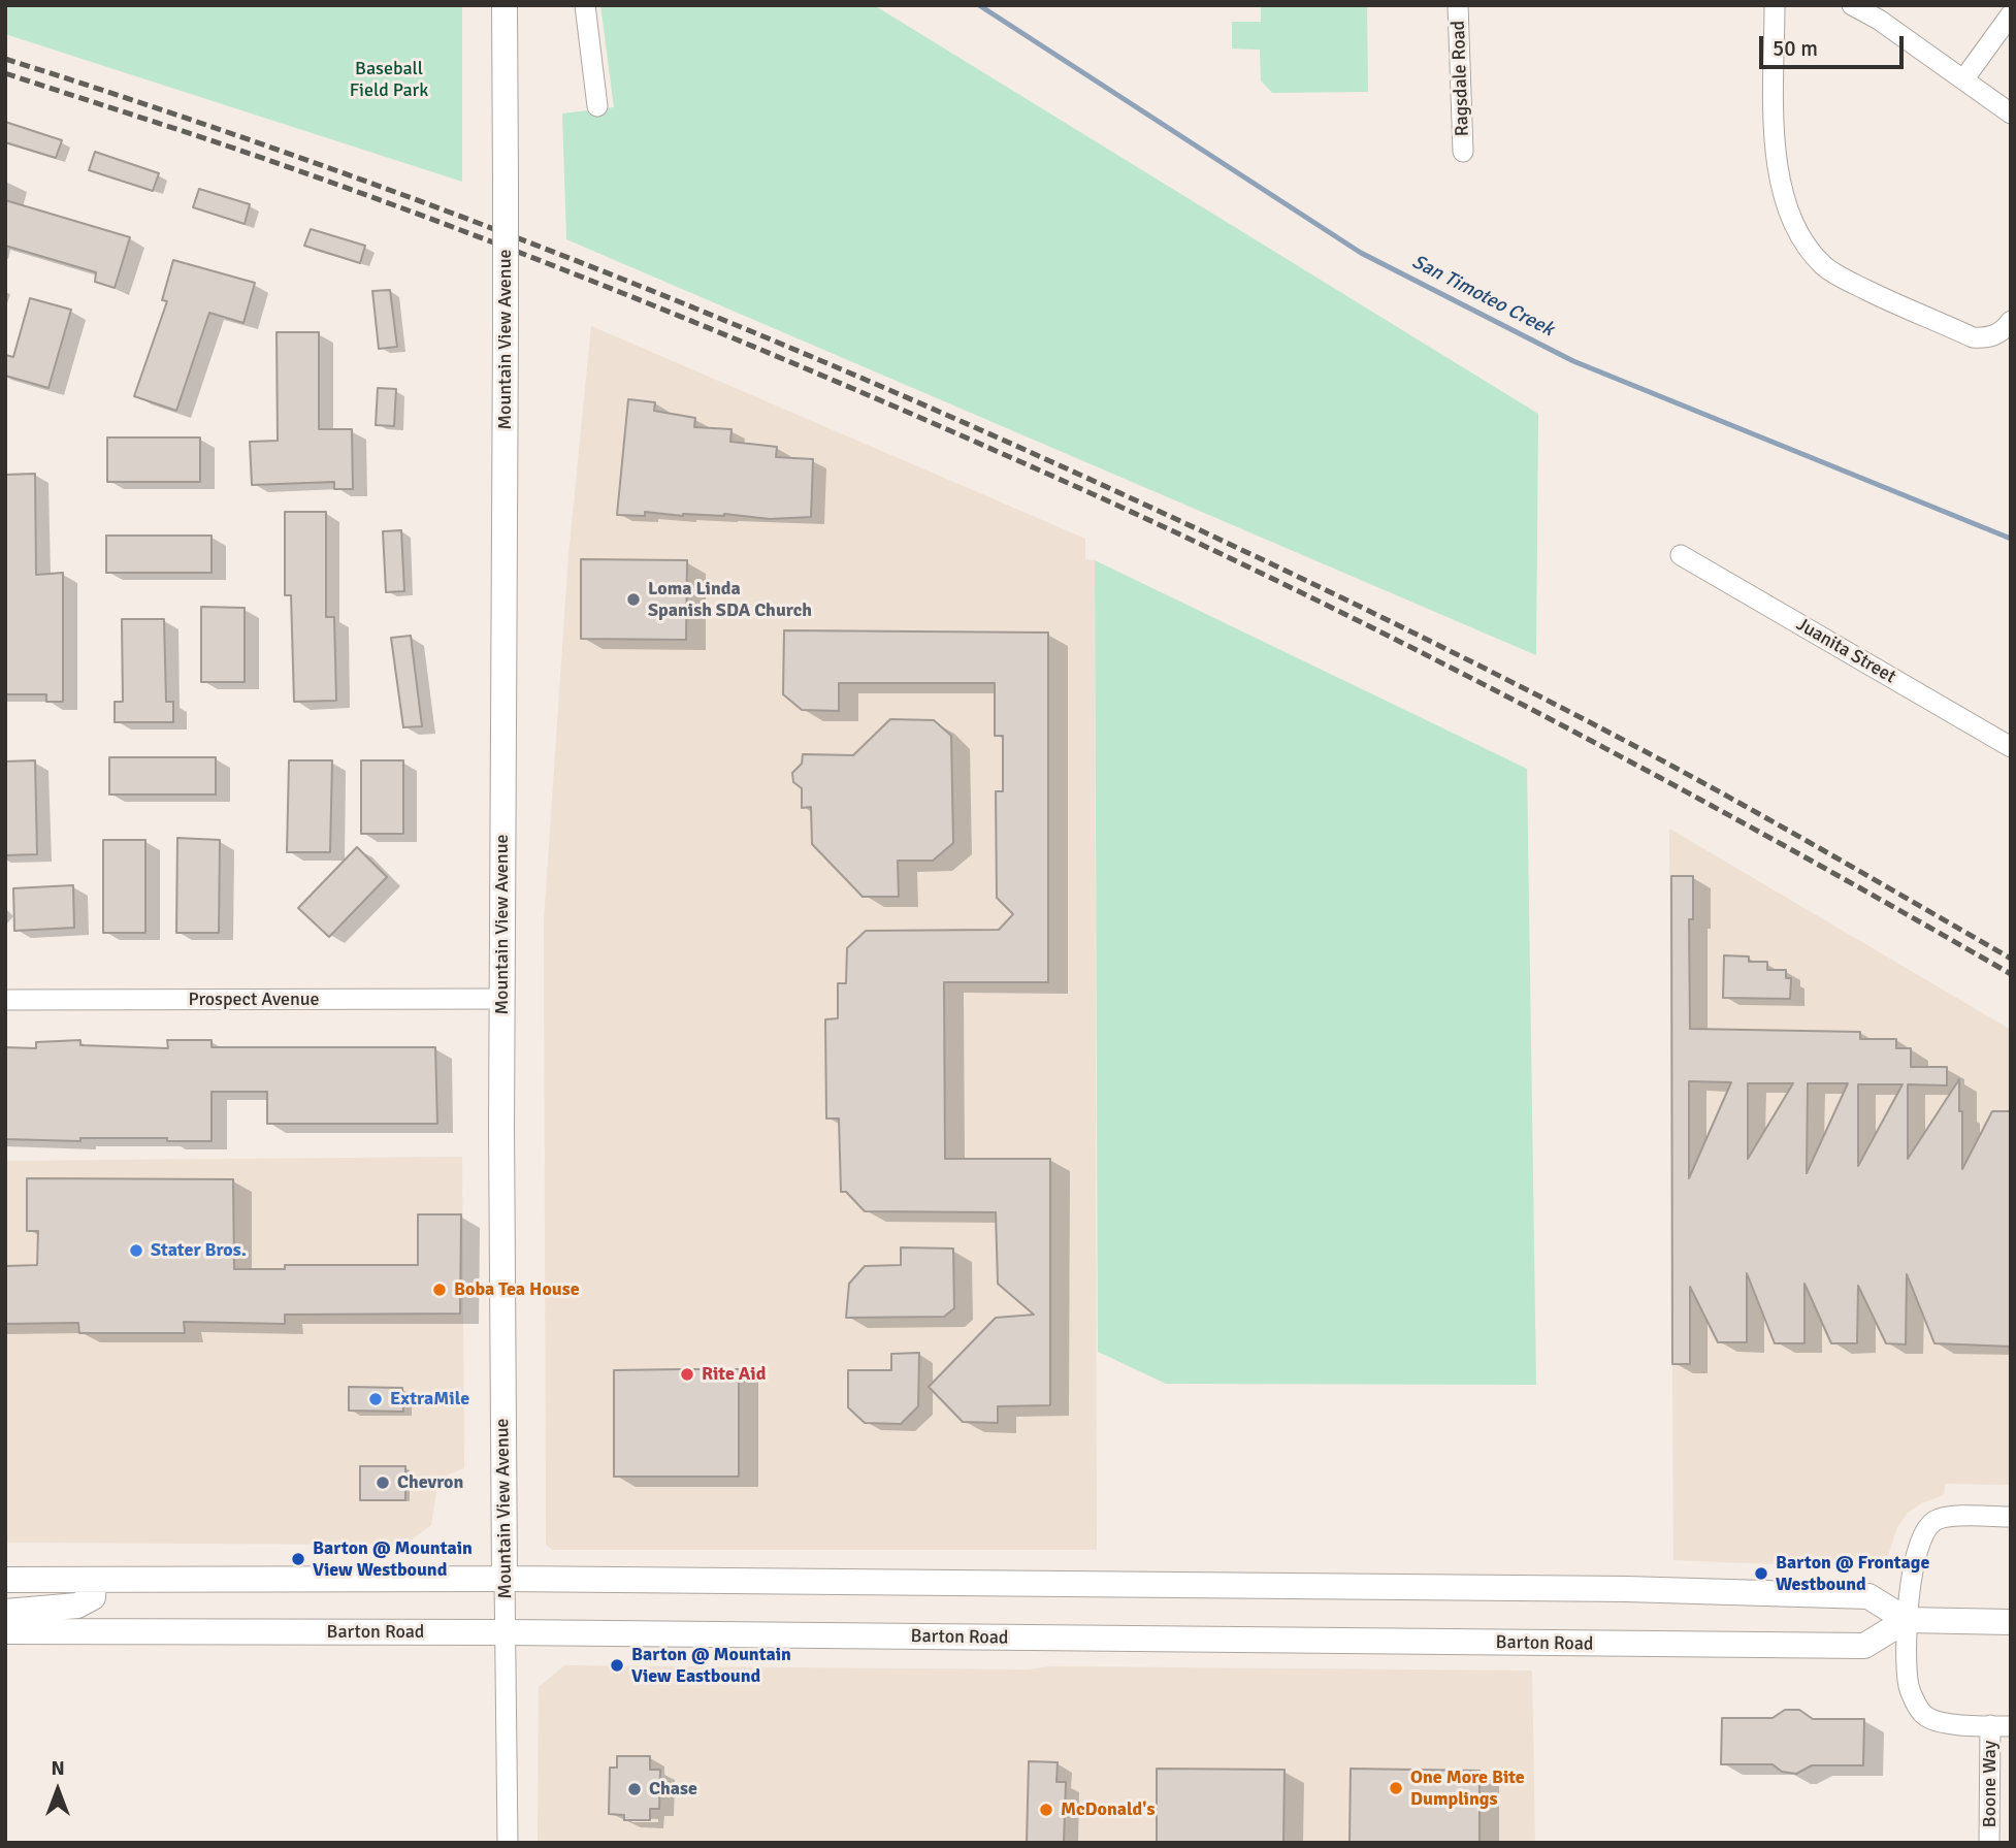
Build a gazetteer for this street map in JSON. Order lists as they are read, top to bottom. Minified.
{"streets":{"main road":["Mountain View Avenue","Barton Road"],"street":["Ragsdale Road","Juanita Street","Prospect Avenue","Boone Way"]},"crossings":[["Mountain View Avenue","Prospect Avenue"],["Mountain View Avenue","Barton Road"]],"water":["San Timoteo Creek"],"parks":["Baseball Field Park"],"places":["Loma Linda Spanish SDA Church","Stater Bros.","Boba Tea House","Rite Aid","ExtraMile","Chevron","Barton @ Mountain View Westbound","Barton @ Frontage Westbound","Barton @ Mountain View Eastbound","One More Bite Dumplings","Chase","McDonald's"],"scale_bar":"50 m","north":"top"}
